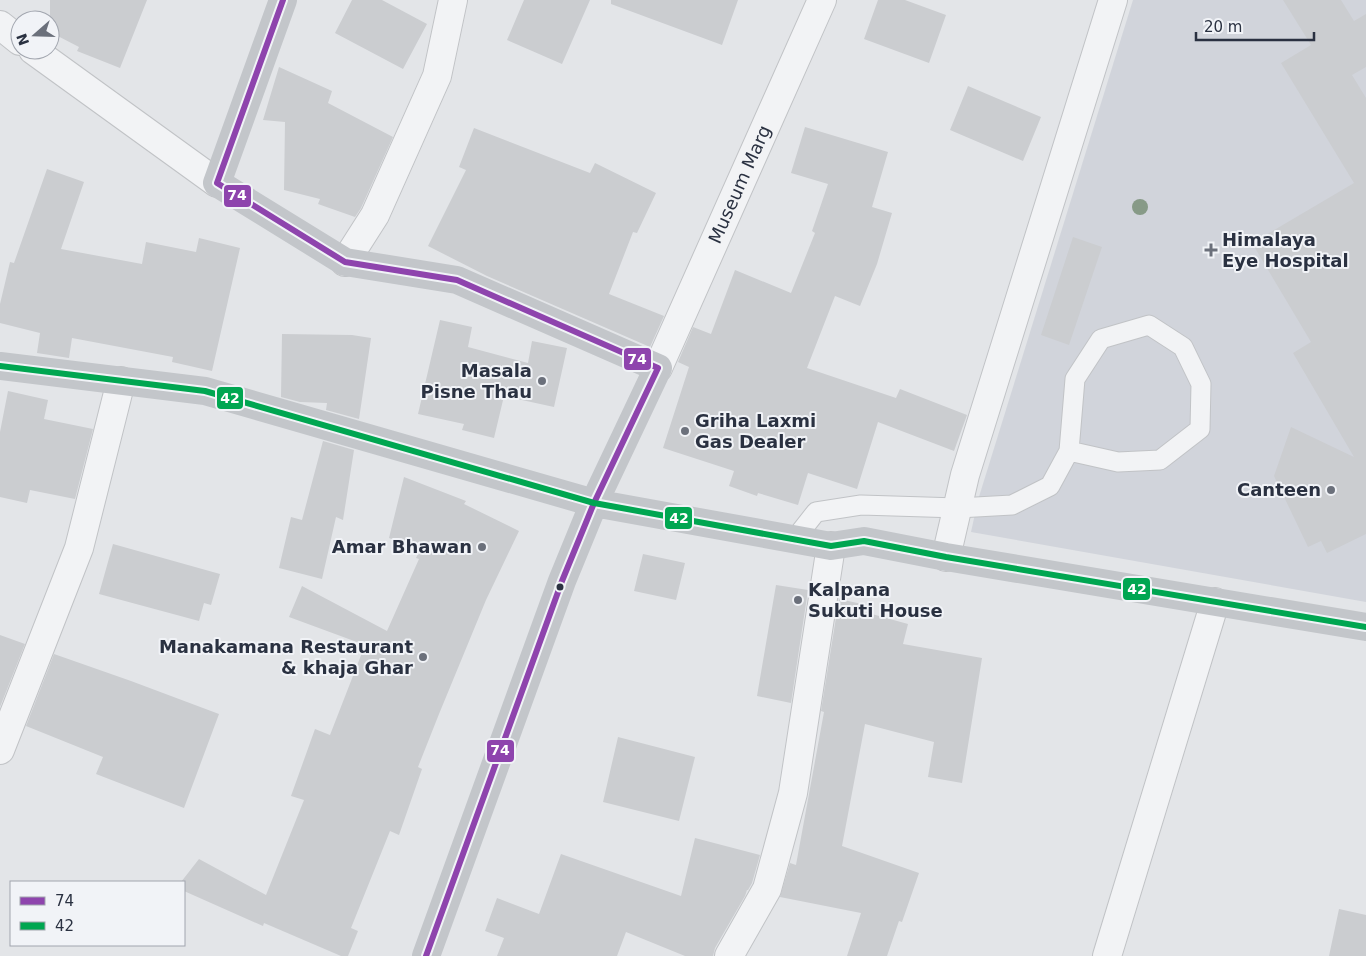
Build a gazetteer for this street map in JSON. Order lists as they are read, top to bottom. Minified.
{"streets":{"street":["Museum Marg"]},"places":{"health":["Himalaya Eye Hospital"],"other":["Masala Pisne Thau","Griha Laxmi Gas Dealer","Canteen","Amar Bhawan","Kalpana Sukuti House","Manakamana Restaurant & khaja Ghar"]},"lines":["transit line 74","transit line 42"],"legend":["74","42"],"scale_bar":"20 m","north":"left"}
